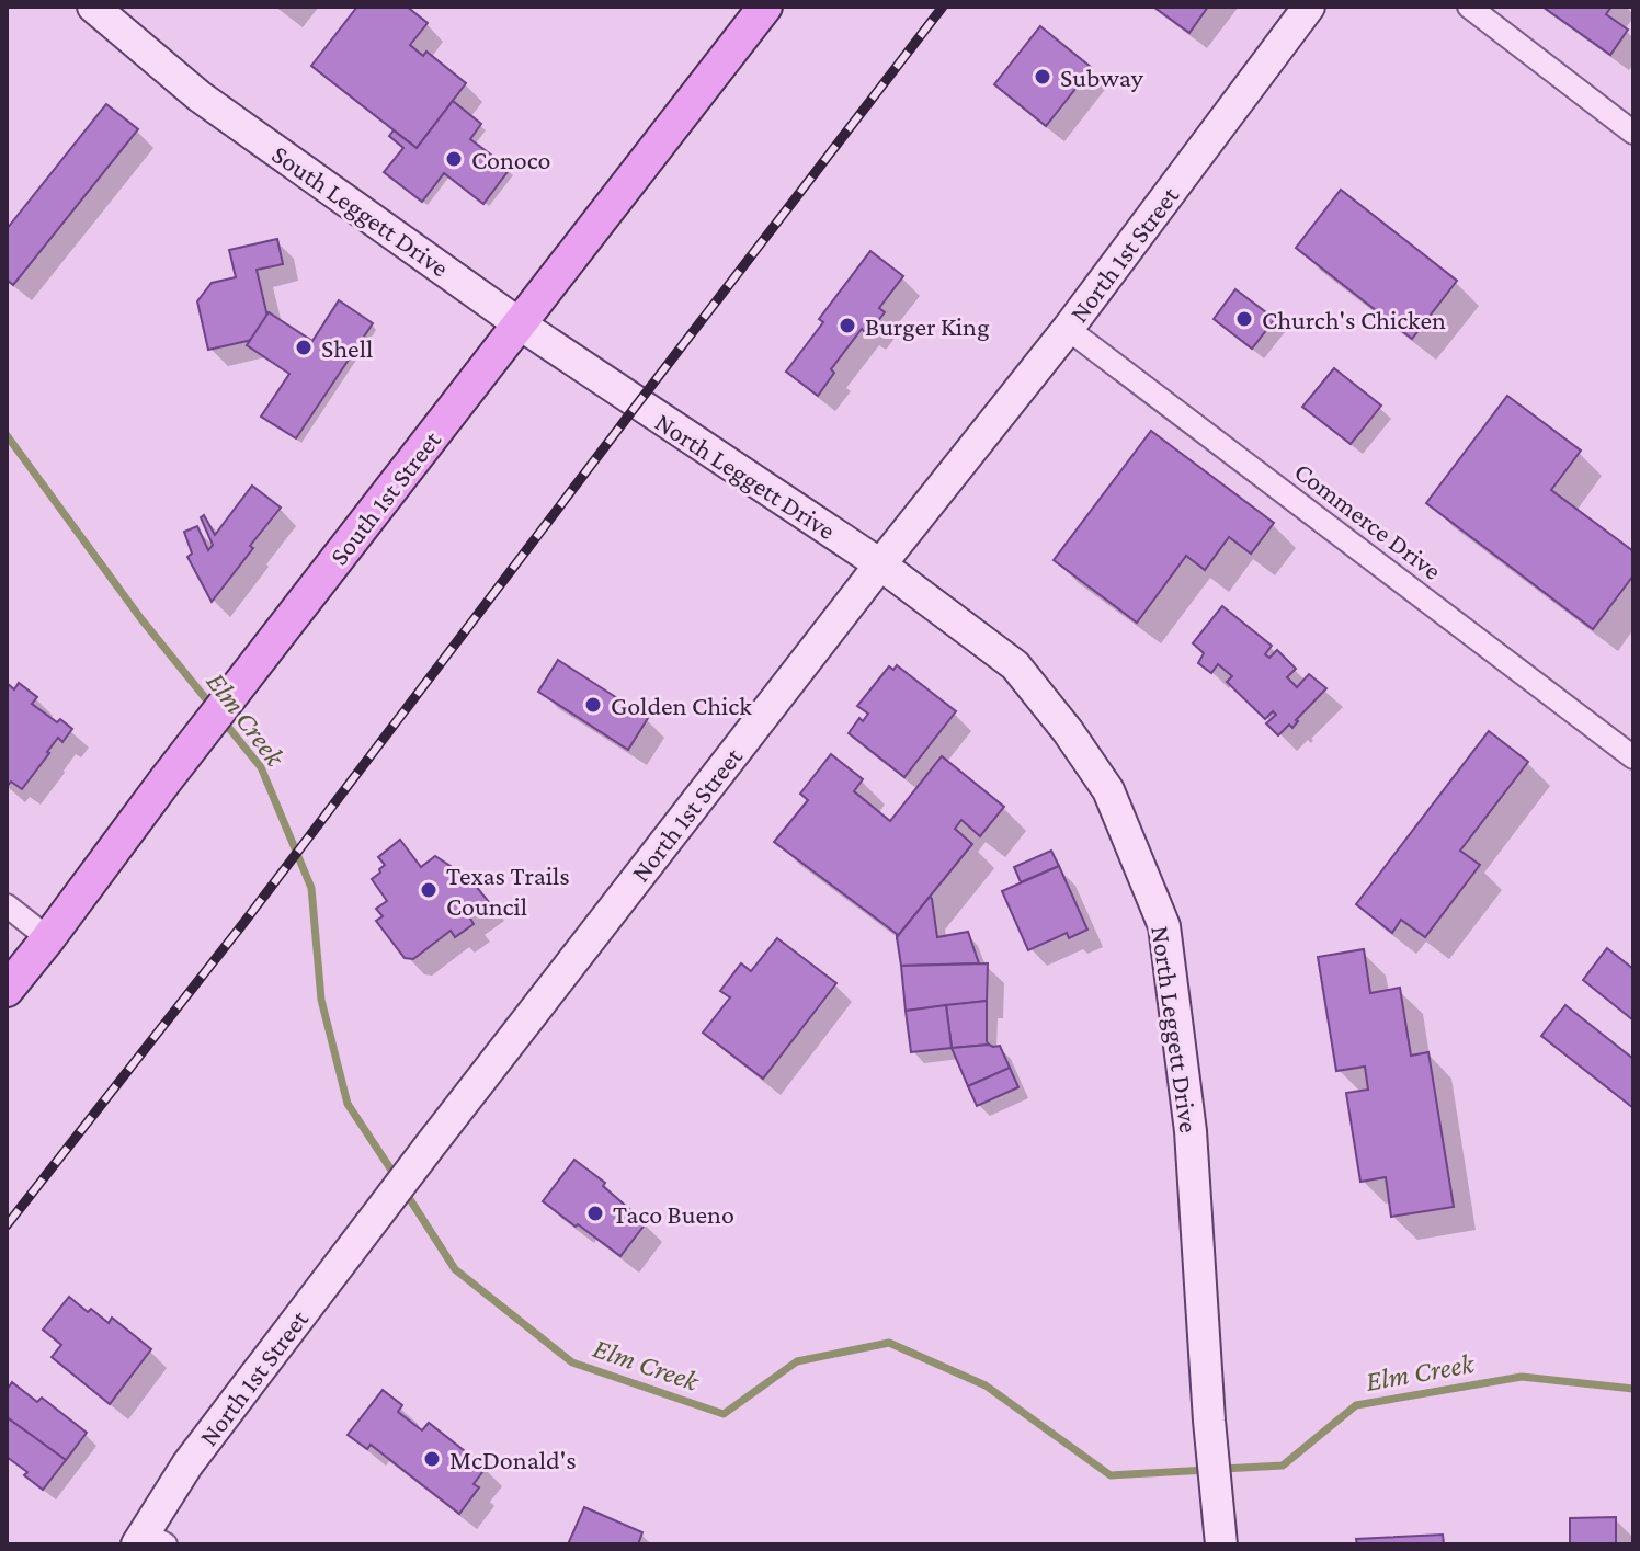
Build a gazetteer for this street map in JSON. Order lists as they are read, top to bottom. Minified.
{"streets":{"main road":["South Leggett Drive","North 1st Street","North Leggett Drive","South 1st Street"],"street":["Commerce Drive"]},"crossings":[["South Leggett Drive","North Leggett Drive"],["South Leggett Drive","South 1st Street"],["North 1st Street","North Leggett Drive"],["North 1st Street","Commerce Drive"]],"water":["Elm Creek"],"places":["Subway","Conoco","Church's Chicken","Burger King","Shell","Golden Chick","Texas Trails Council","Taco Bueno","McDonald's"]}
